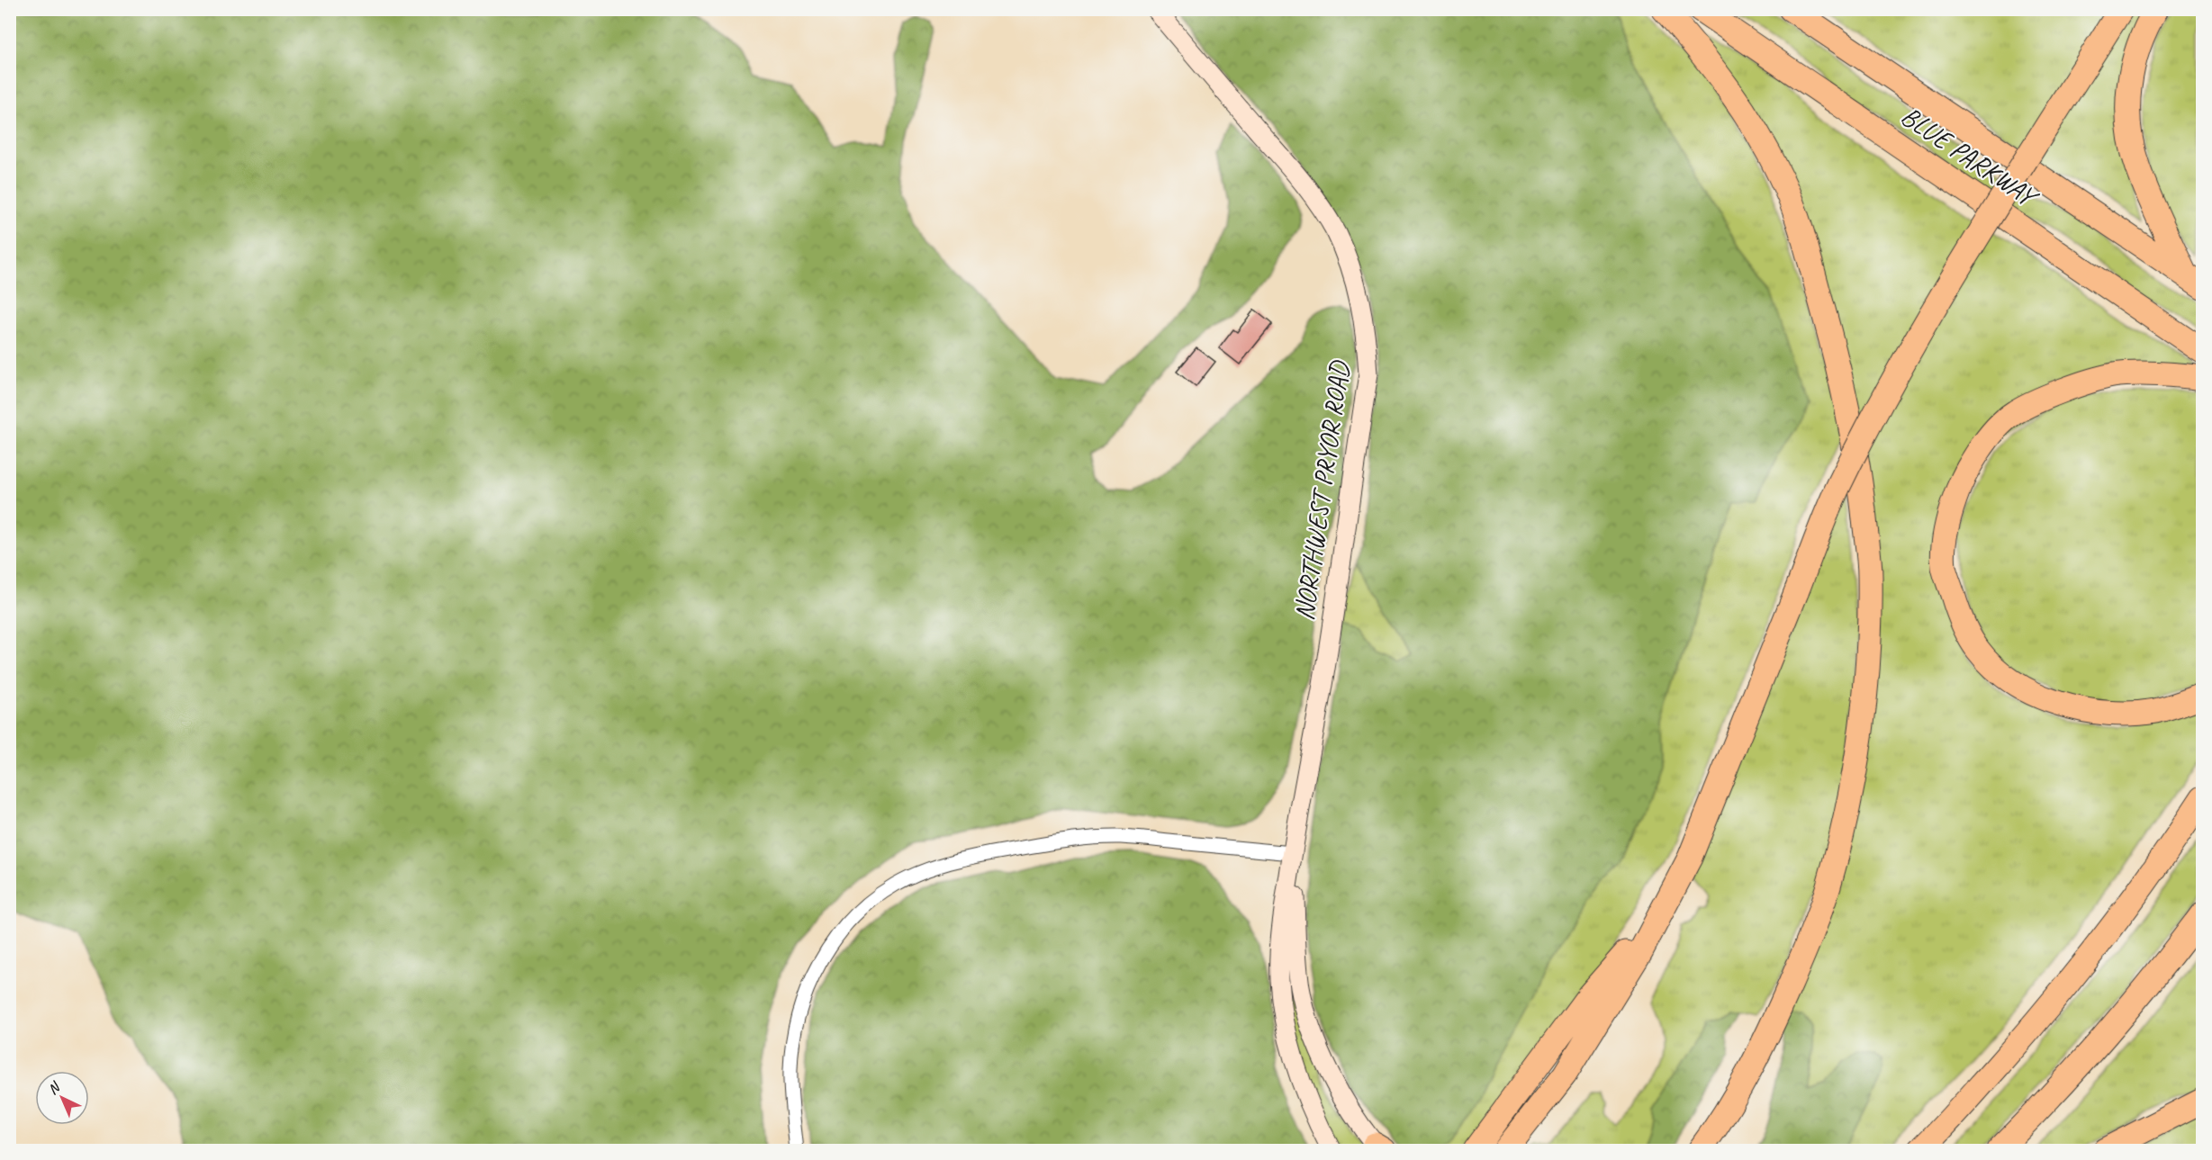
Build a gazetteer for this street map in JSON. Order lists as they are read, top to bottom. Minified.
{"streets":{"highway":["BLUE PARKWAY"],"main road":["NORTHWEST PRYOR ROAD"]},"north":"top left"}
